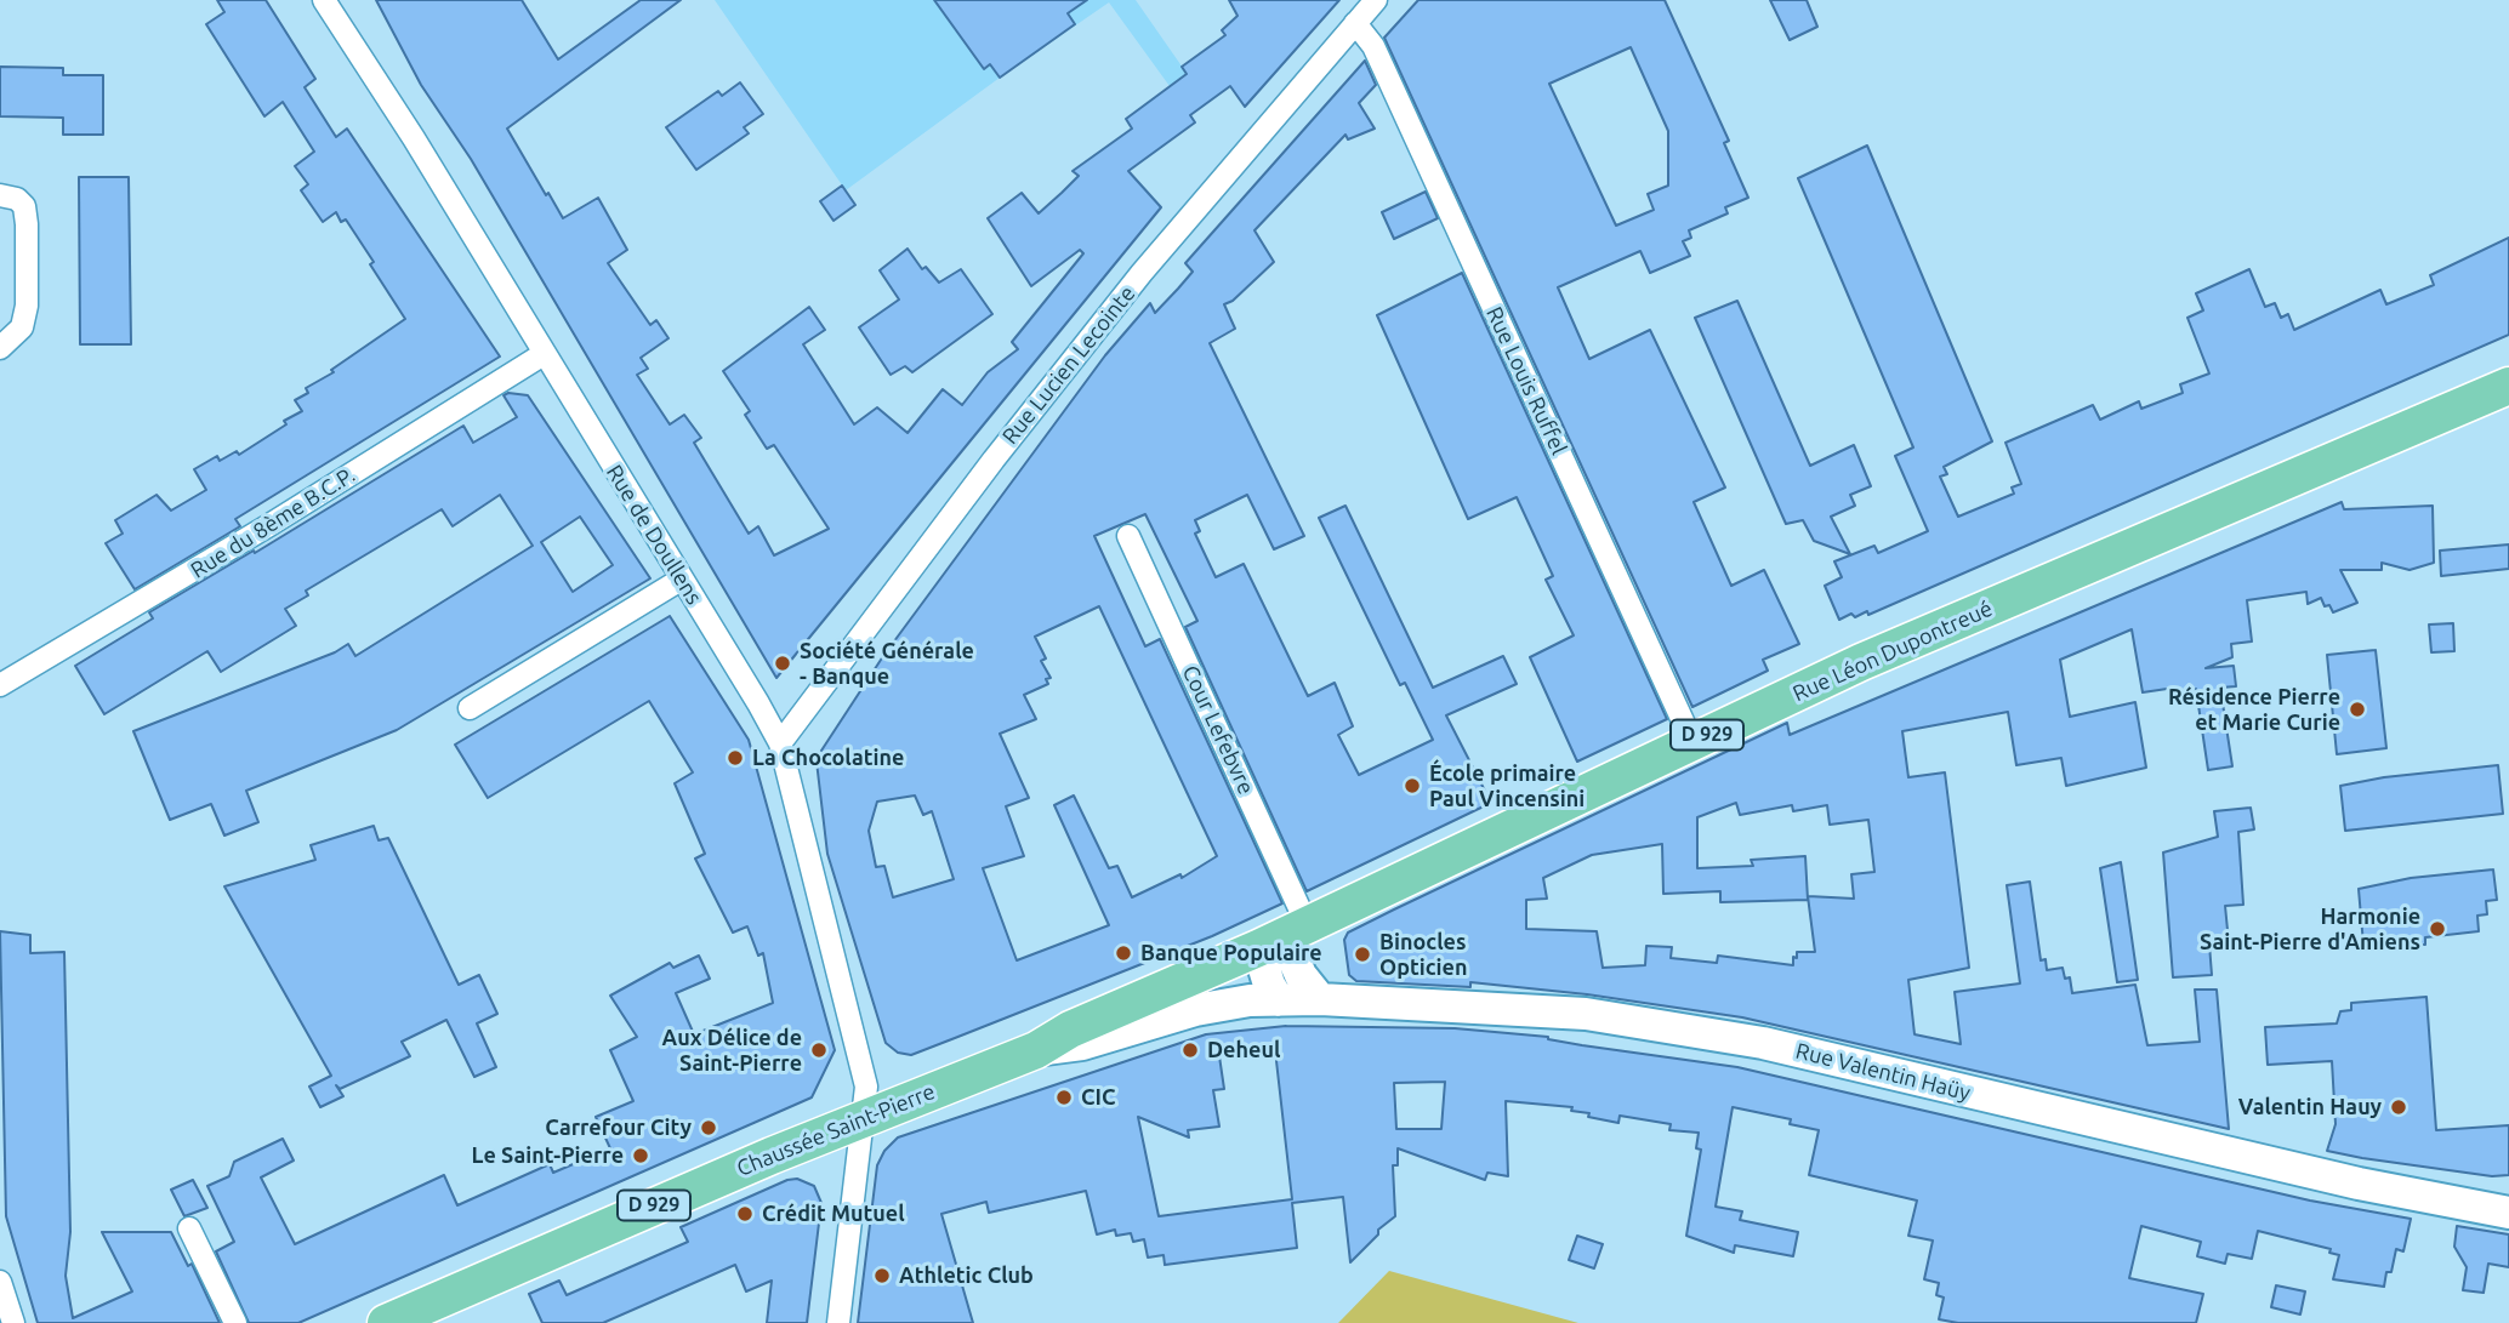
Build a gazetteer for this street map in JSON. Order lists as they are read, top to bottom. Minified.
{"streets":{"main road":["Rue Léon Dupontreué","D 929","Chaussée Saint-Pierre"],"street":["Rue Lucien Lecointe","Rue Louis Ruffel","Rue du 8ème B.C.P.","Rue de Doullens","Cour Lefebvre","Rue Valentin Haüy"]},"crossings":[["Rue Lucien Lecointe","Rue Louis Ruffel"],["Rue Lucien Lecointe","Rue de Doullens"],["Rue Louis Ruffel","Rue Léon Dupontreué"],["Rue du 8ème B.C.P.","Rue de Doullens"],["Rue de Doullens","Chaussée Saint-Pierre"],["Rue Léon Dupontreué","Cour Lefebvre"],["Rue Léon Dupontreué","Chaussée Saint-Pierre"],["Cour Lefebvre","Chaussée Saint-Pierre"],["D 929","Rue Valentin Haüy"],["D 929","Chaussée Saint-Pierre"]],"places":["Société Générale - Banque","Résidence Pierre et Marie Curie","La Chocolatine","École primaire Paul Vincensini","Harmonie Saint-Pierre d'Amiens","Banque Populaire","Binocles Opticien","Aux Délice de Saint-Pierre","Deheul","CIC","Valentin Hauy","Carrefour City","Le Saint-Pierre","Crédit Mutuel","Athletic Club"]}
